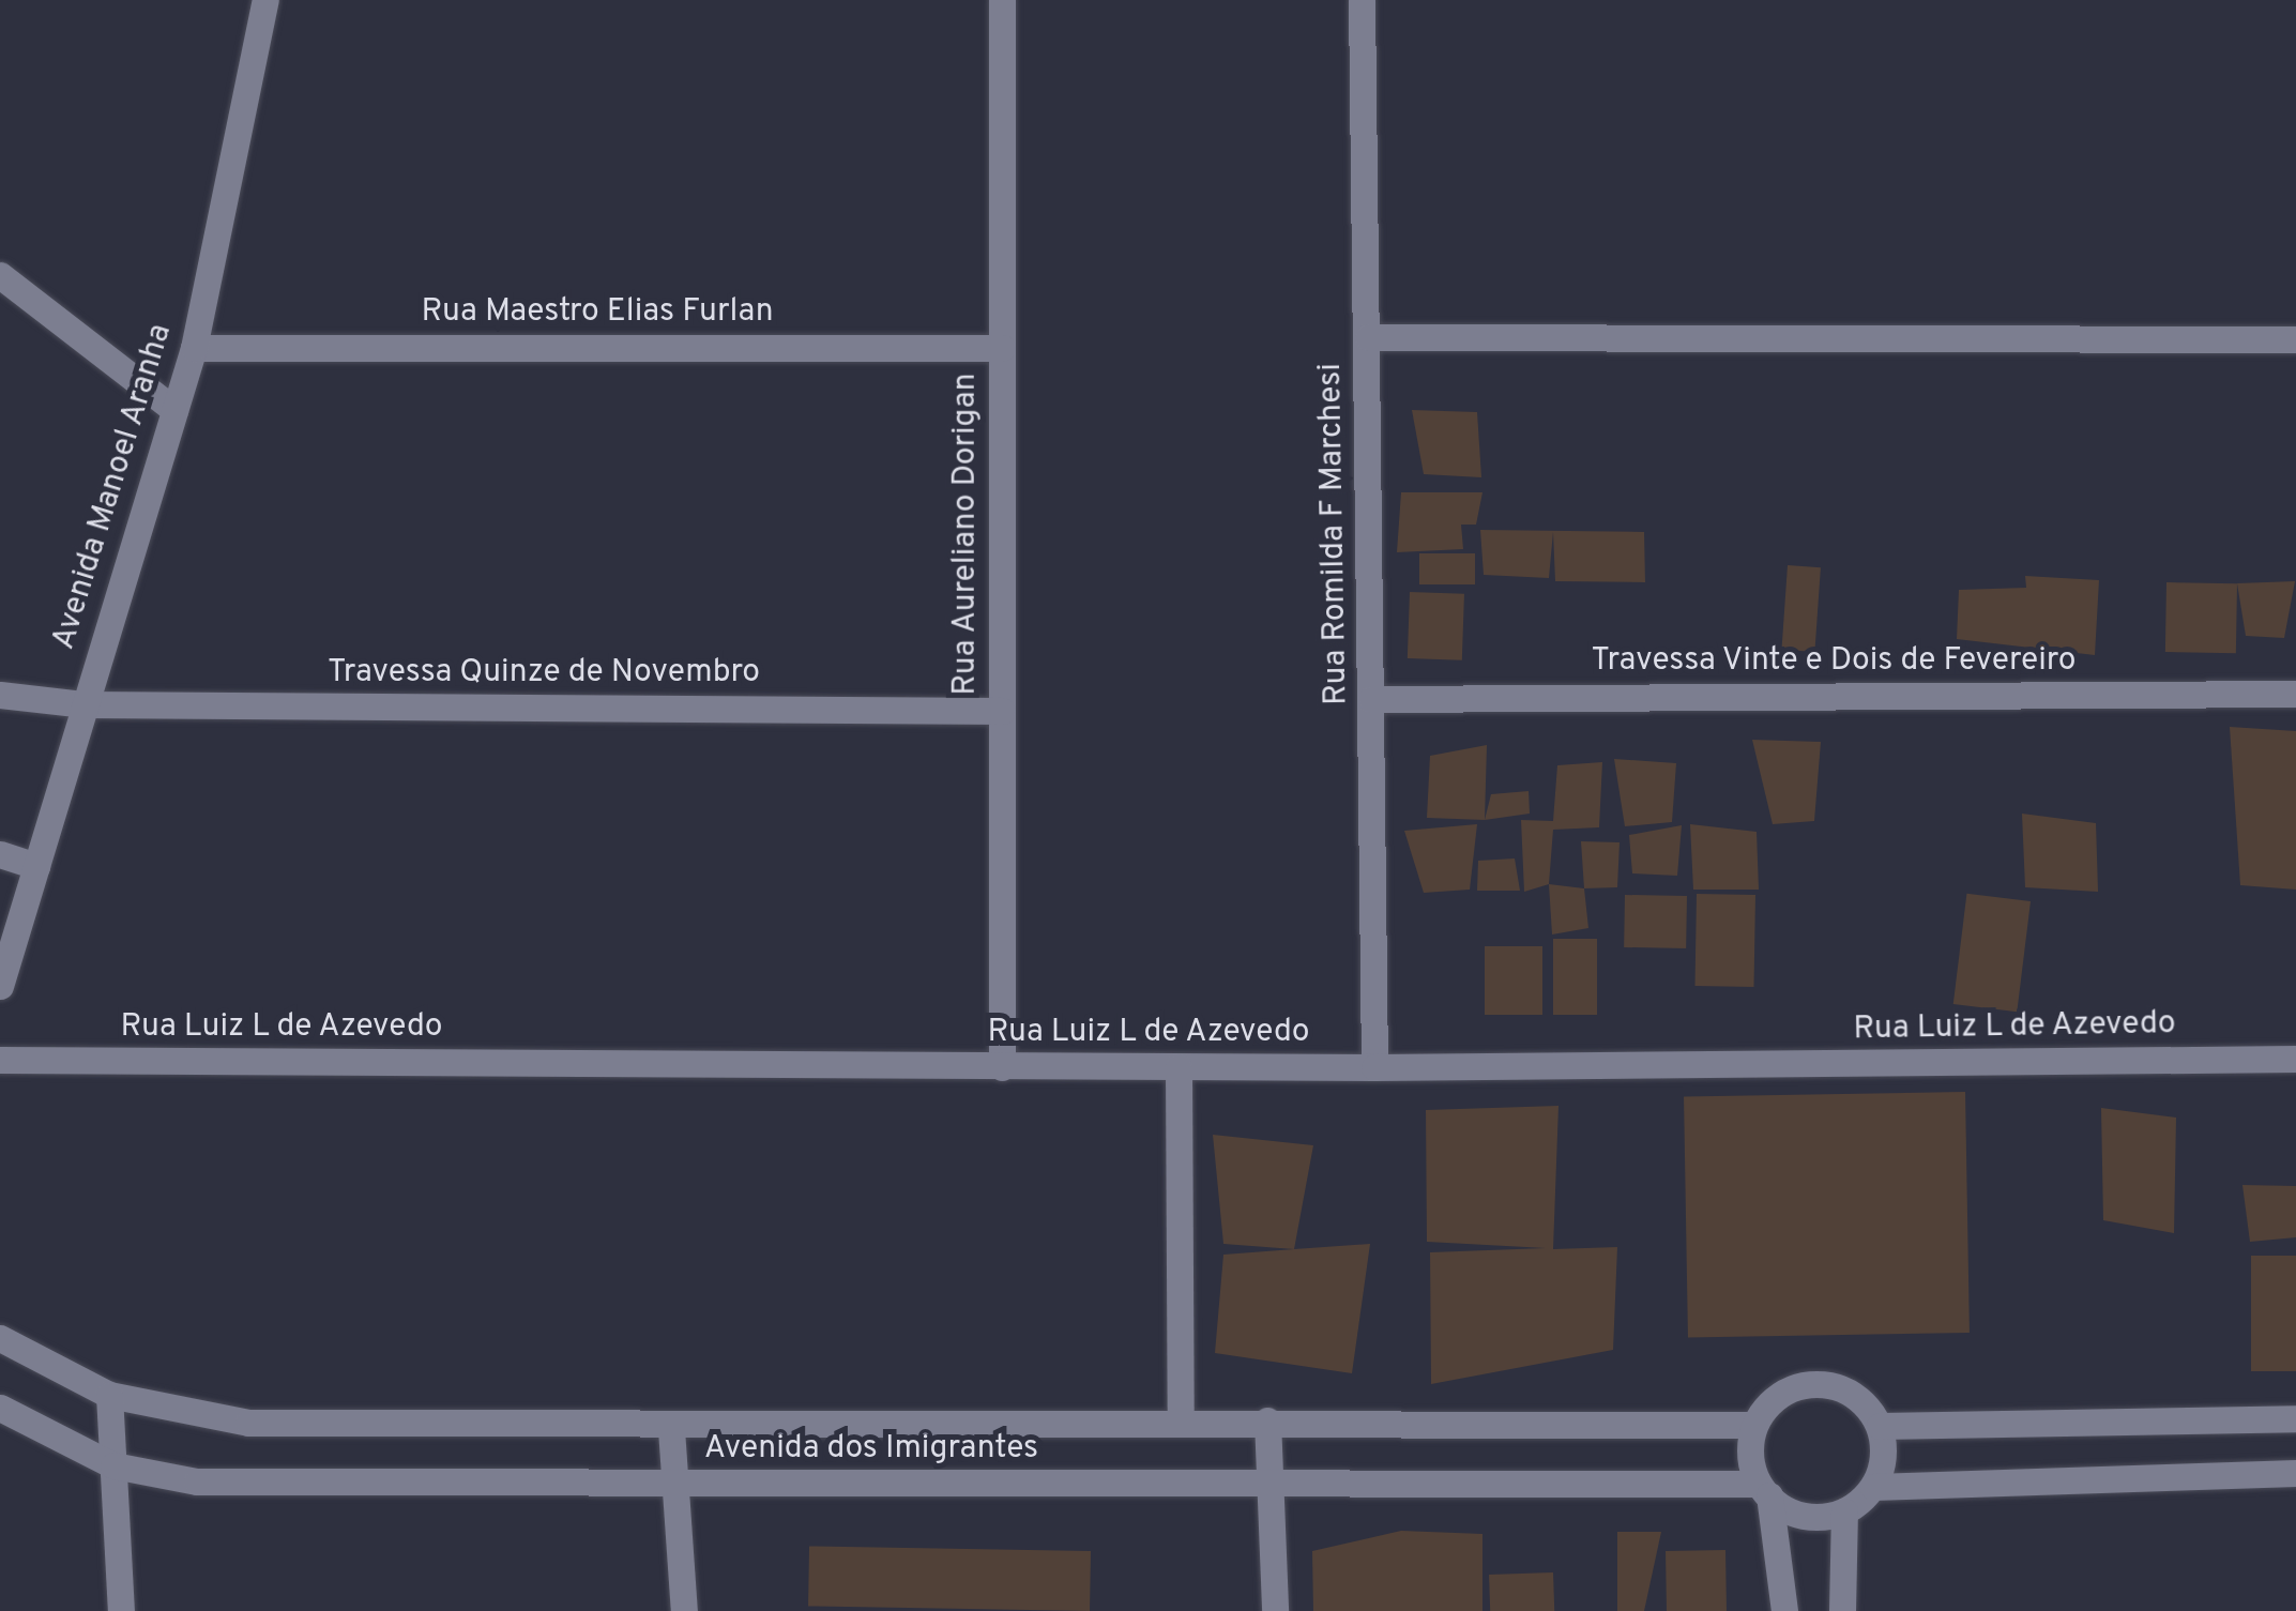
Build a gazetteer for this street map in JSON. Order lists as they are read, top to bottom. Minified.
{"streets":{"street":["Rua Maestro Elias Furlan","Avenida Manoel Aranha","Rua Aureliano Dorigan","Rua Romilda F Marchesi","Travessa Vinte e Dois de Fevereiro","Travessa Quinze de Novembro","Rua Luiz L de Azevedo","Avenida dos Imigrantes"]},"crossings":[["Rua Maestro Elias Furlan","Avenida Manoel Aranha"],["Rua Maestro Elias Furlan","Rua Aureliano Dorigan"],["Avenida Manoel Aranha","Travessa Quinze de Novembro"],["Rua Aureliano Dorigan","Travessa Quinze de Novembro"],["Rua Aureliano Dorigan","Rua Luiz L de Azevedo"],["Rua Romilda F Marchesi","Travessa Vinte e Dois de Fevereiro"],["Rua Romilda F Marchesi","Rua Luiz L de Azevedo"]]}
